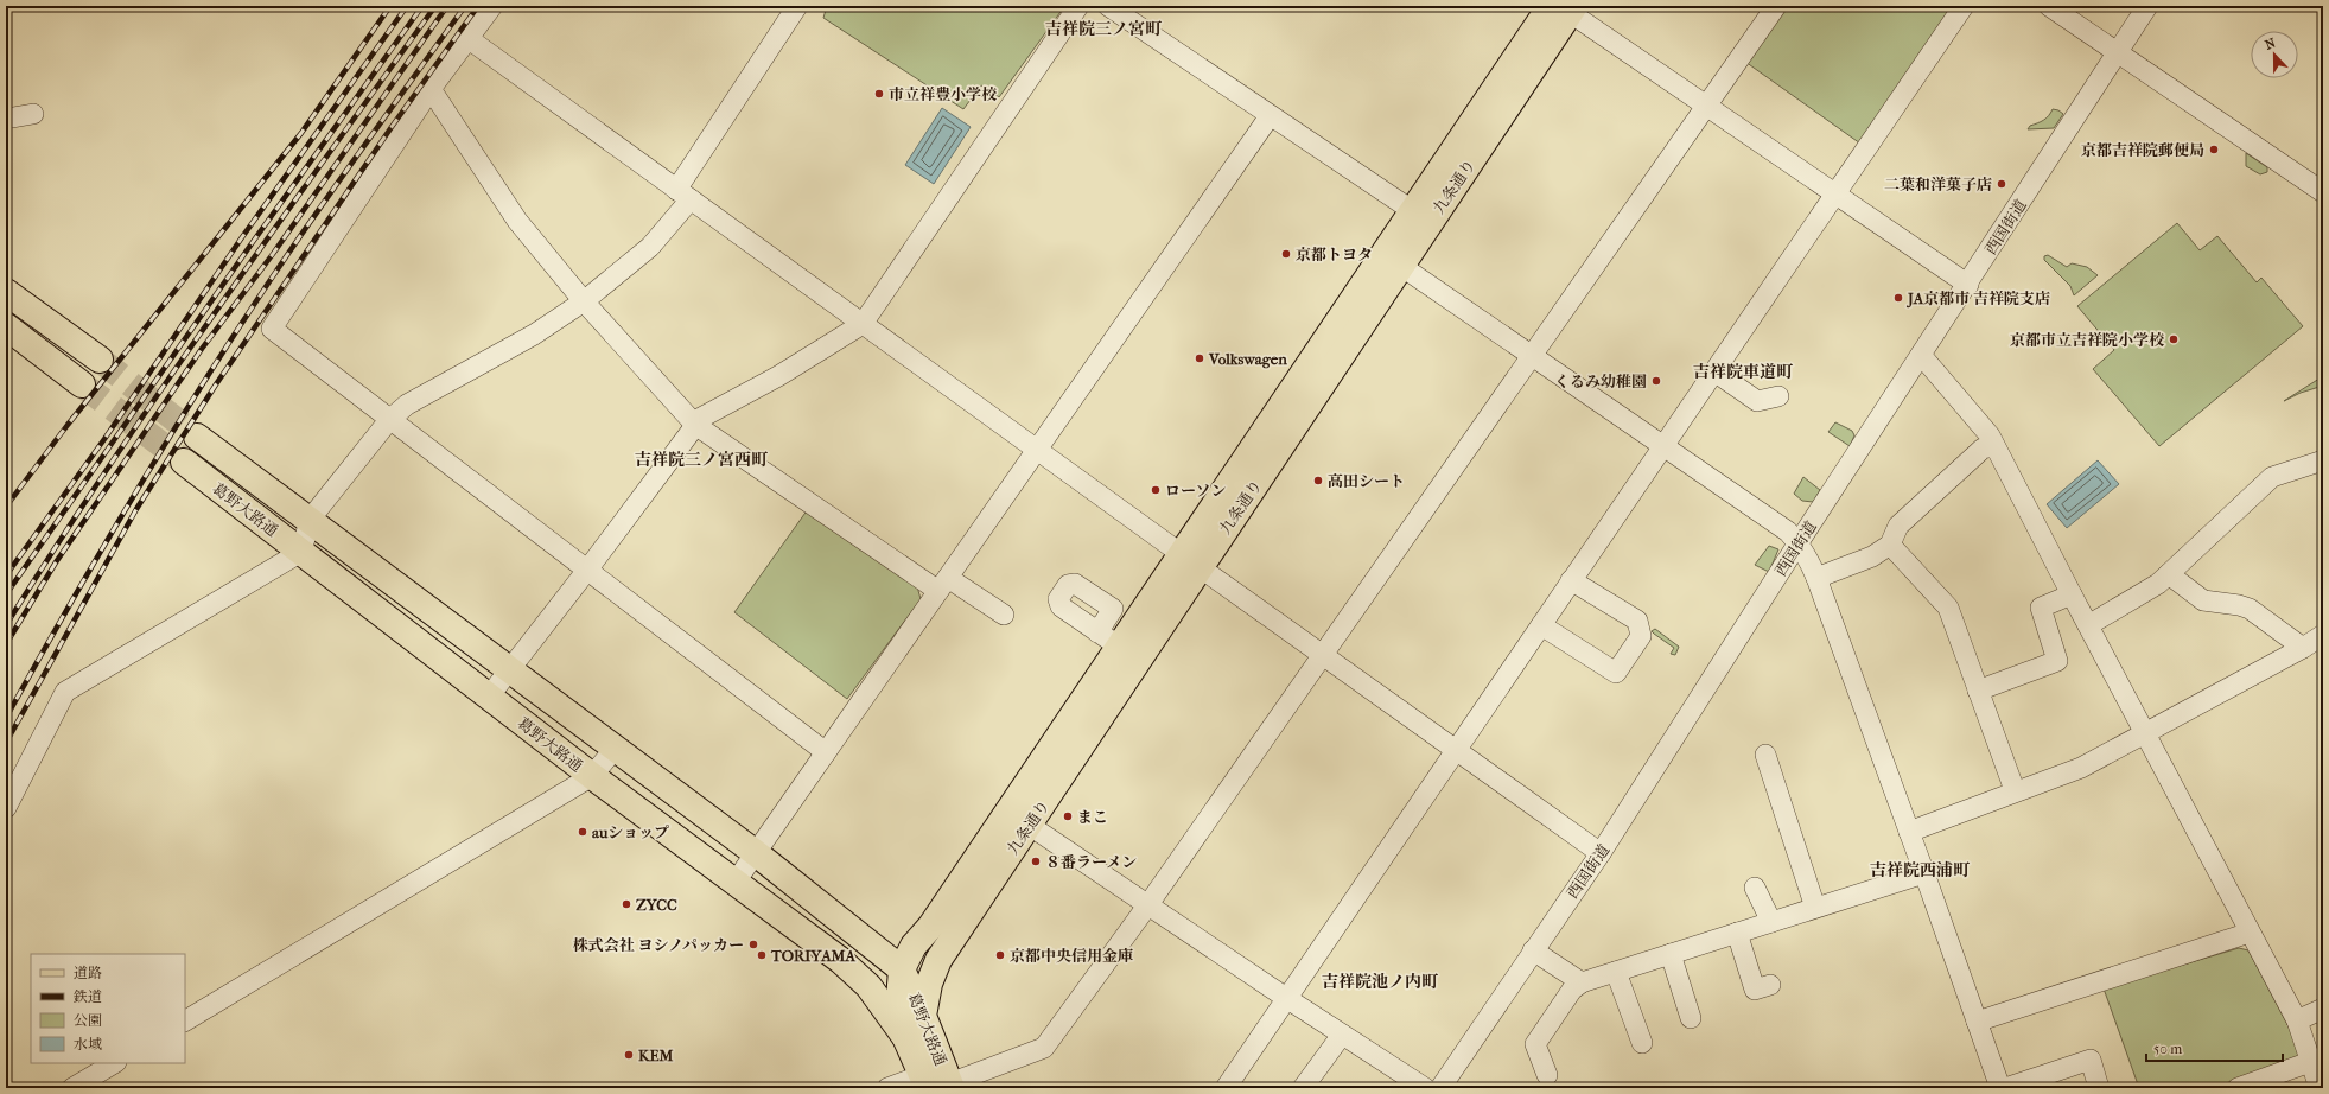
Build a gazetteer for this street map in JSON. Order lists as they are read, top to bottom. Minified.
{"streets":{"main road":["九条通り","葛野大路通"],"street":["西国街道"]},"crossings":[["九条通り","葛野大路通"]],"districts":["吉祥院三ノ宮町","吉祥院車道町","吉祥院三ノ宮西町","吉祥院西浦町","吉祥院池ノ内町"],"places":["市立祥豊小学校","京都吉祥院郵便局","二葉和洋菓子店","京都トヨタ","JA京都市 吉祥院支店","京都市立吉祥院小学校","Volkswagen","くるみ幼稚園","高田シート","ローソン","まこ","auショップ","８番ラーメン","ZYCC","株式会社 ヨシノパッカー","TORIYAMA","京都中央信用金庫","KEM"],"legend":["道路","鉄道","公園","水域"],"scale_bar":"50 m","north":"top"}
